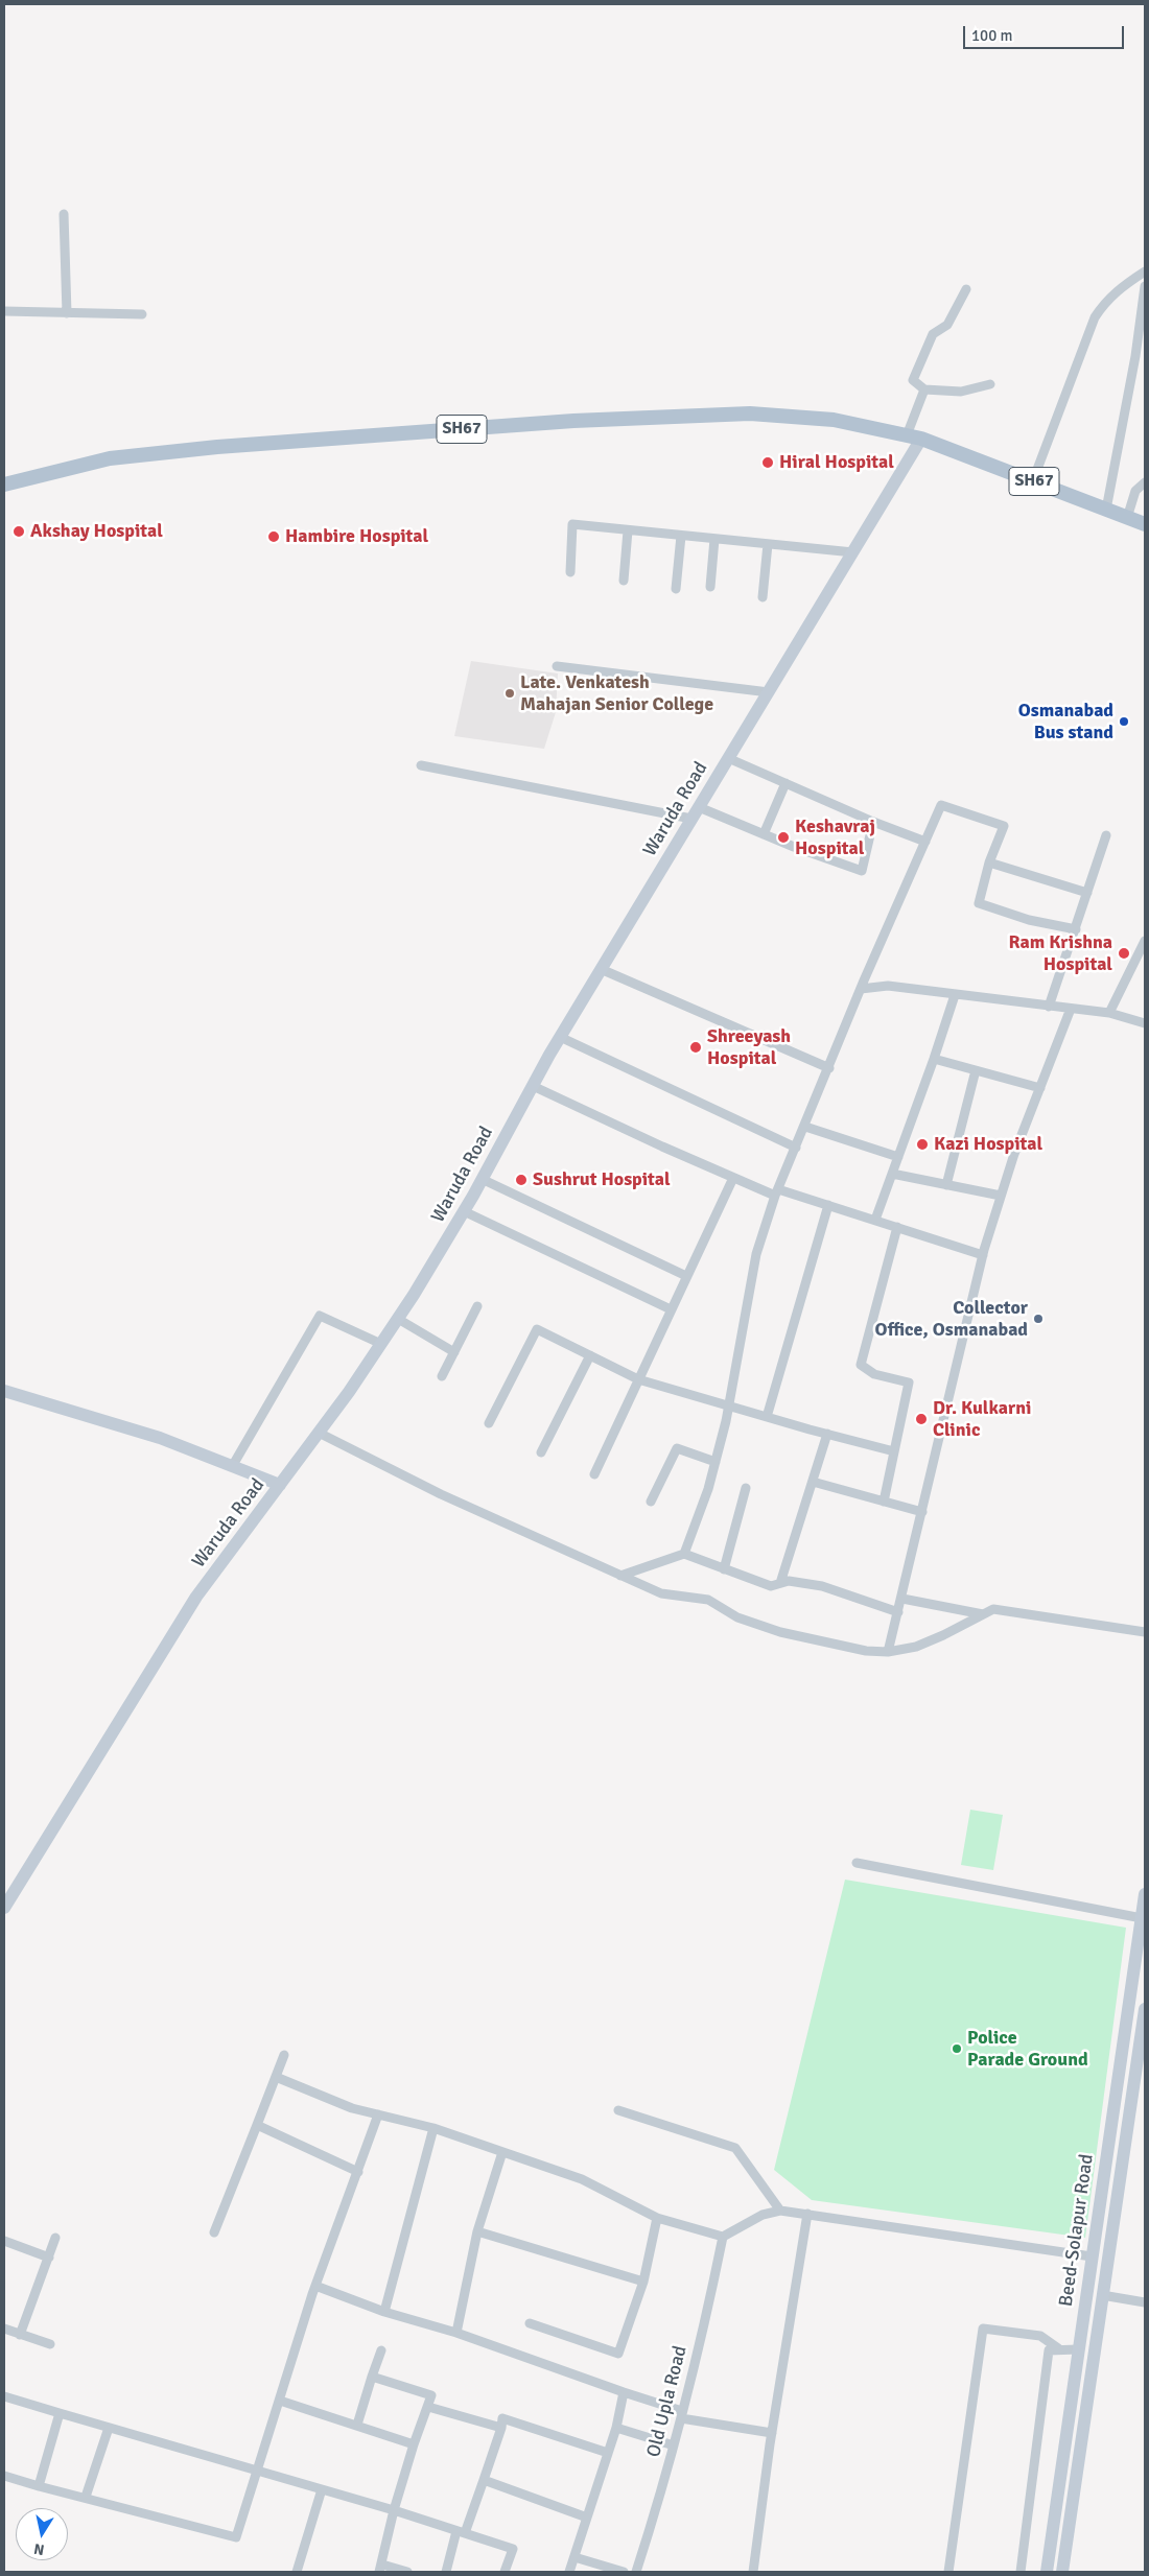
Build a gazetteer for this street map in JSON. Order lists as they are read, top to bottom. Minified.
{"streets":{"main road":["SH67"],"street":["Waruda Road","Beed-Solapur Road","Old Upla Road"]},"crossings":[["SH67","Waruda Road"]],"places":["Hiral Hospital","Akshay Hospital","Hambire Hospital","Late. Venkatesh Mahajan Senior College","Osmanabad Bus stand","Keshavraj Hospital","Ram Krishna Hospital","Shreeyash Hospital","Kazi Hospital","Sushrut Hospital","Collector Office, Osmanabad","Dr. Kulkarni Clinic","Police Parade Ground"],"scale_bar":"100 m","north":"bottom"}
